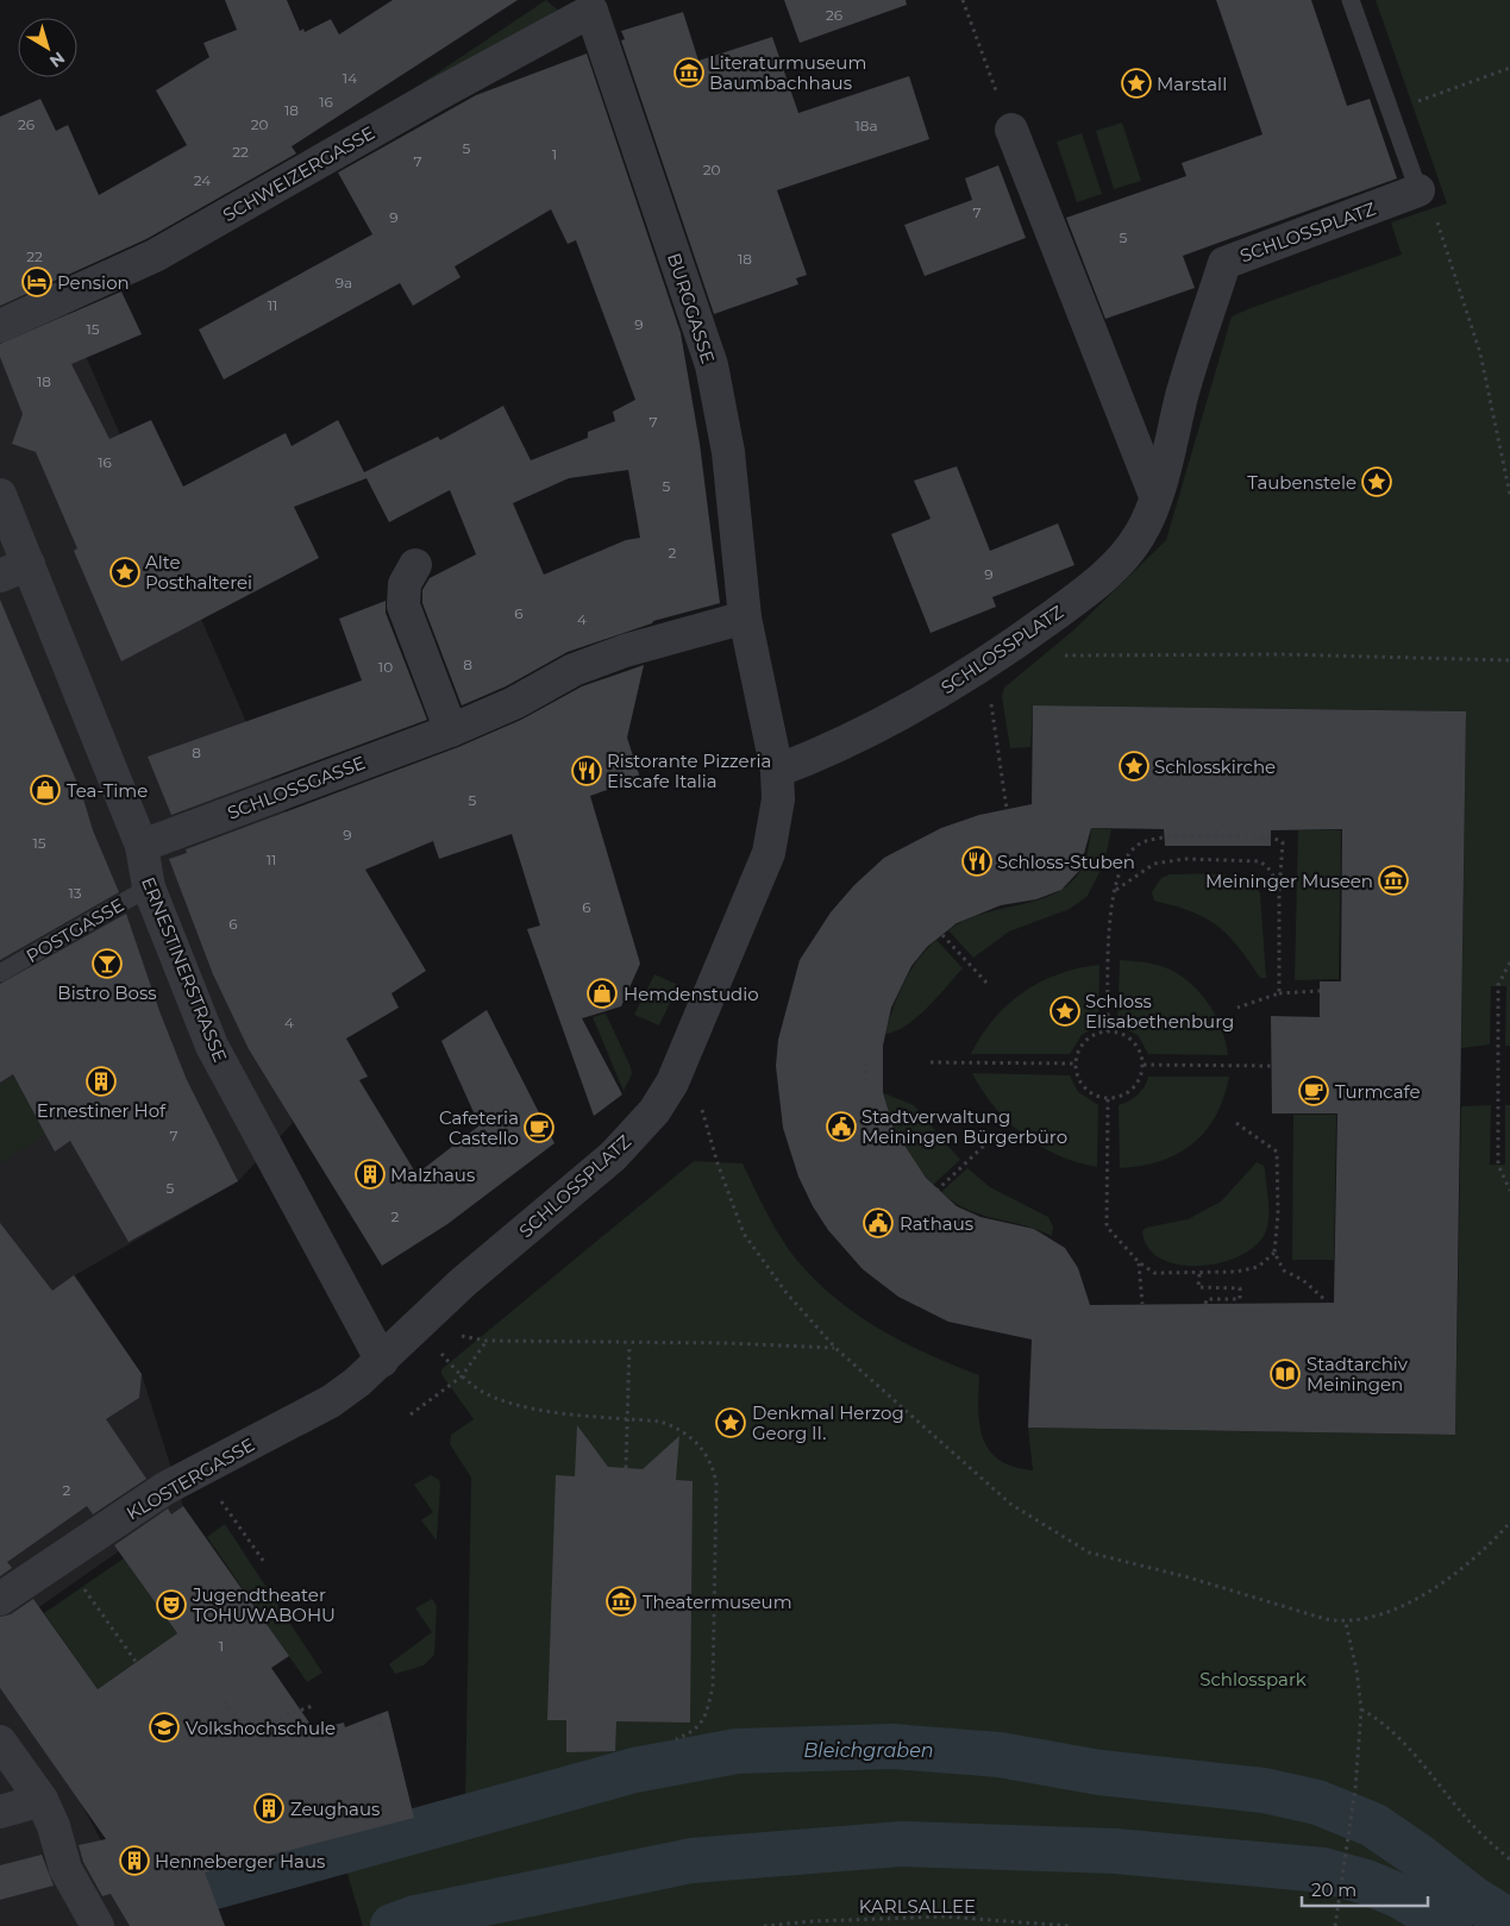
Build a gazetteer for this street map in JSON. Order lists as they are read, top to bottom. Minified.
{"streets":{"street":["SCHWEIZERGASSE","SCHLOSSPLATZ","BURGGASSE","SCHLOSSGASSE","ERNESTINERSTRASSE","KLOSTERGASSE"],"lane":["POSTGASSE"],"path":["KARLSALLEE"]},"crossings":[["SCHWEIZERGASSE","BURGGASSE"],["SCHLOSSPLATZ","BURGGASSE"],["SCHLOSSPLATZ","SCHLOSSGASSE"],["SCHLOSSPLATZ","ERNESTINERSTRASSE"],["SCHLOSSPLATZ","KLOSTERGASSE"],["BURGGASSE","SCHLOSSGASSE"],["SCHLOSSGASSE","ERNESTINERSTRASSE"],["POSTGASSE","ERNESTINERSTRASSE"],["ERNESTINERSTRASSE","KLOSTERGASSE"]],"water":["Bleichgraben"],"parks":["Schlosspark"],"places":{"museum":["Literaturmuseum Baumbachhaus","Meininger Museen","Theatermuseum"],"place":["Marstall","Taubenstele","Alte Posthalterei","Schlosskirche","Schloss Elisabethenburg","Denkmal Herzog Georg II."],"hotel":["Pension"],"restaurant":["Ristorante Pizzeria Eiscafe Italia","Schloss-Stuben"],"shop":["Tea-Time","Hemdenstudio"],"bar":["Bistro Boss"],"building":["Ernestiner Hof","Malzhaus","Zeughaus","Henneberger Haus"],"cafe":["Turmcafe","Cafeteria Castello"],"public building":["Stadtverwaltung Meiningen Bürgerbüro","Rathaus"],"library":["Stadtarchiv Meiningen"],"theatre":["Jugendtheater TOHUWABOHU"],"school or university":["Volkshochschule"]},"house_numbers":["26","14","16","18","26","20","18a","5","22","1","7","20","24","7","9","5","22","18","9a","11","9","15","18","7","16","5","2","9","6","4","8","10","8","5","9","15","11","13","6","6","4","7","5","2","2","1"],"scale_bar":"20 m","north":"bottom right"}
